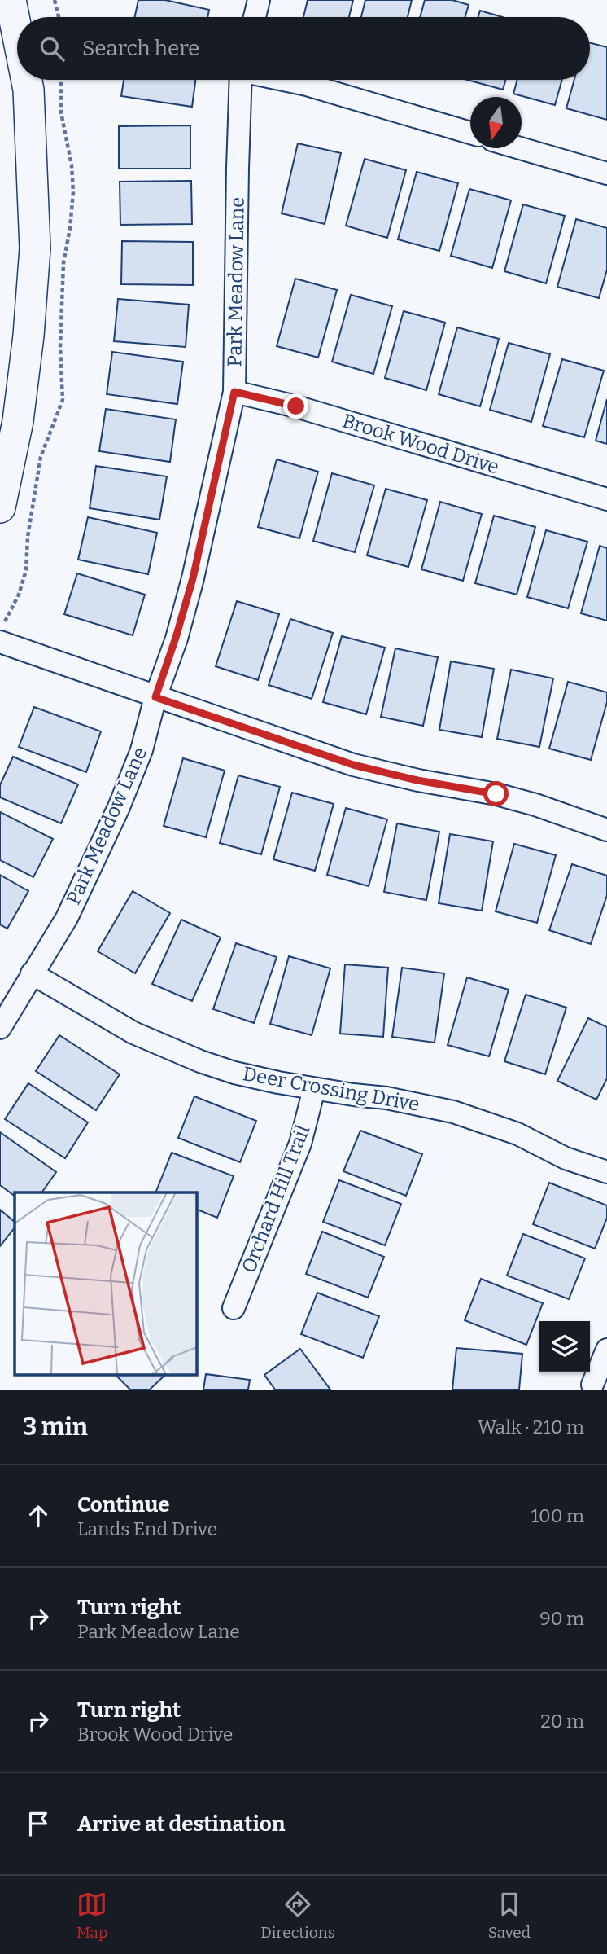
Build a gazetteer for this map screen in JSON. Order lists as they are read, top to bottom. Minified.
{"streets":{"street":["Park Meadow Lane","Brook Wood Drive","Deer Crossing Drive","Orchard Hill Trail"]},"crossings":[["Park Meadow Lane","Brook Wood Drive"],["Park Meadow Lane","Deer Crossing Drive"],["Deer Crossing Drive","Orchard Hill Trail"]],"north":"bottom","page":{"search":"Search here","heading":["3 min","Walk · 210 m"],"list":[["Continue","Lands End Drive","100 m"],["Turn right","Park Meadow Lane","90 m"],["Turn right","Brook Wood Drive","20 m"],"Arrive at destination"],"nav":["Map","Directions","Saved"]}}
